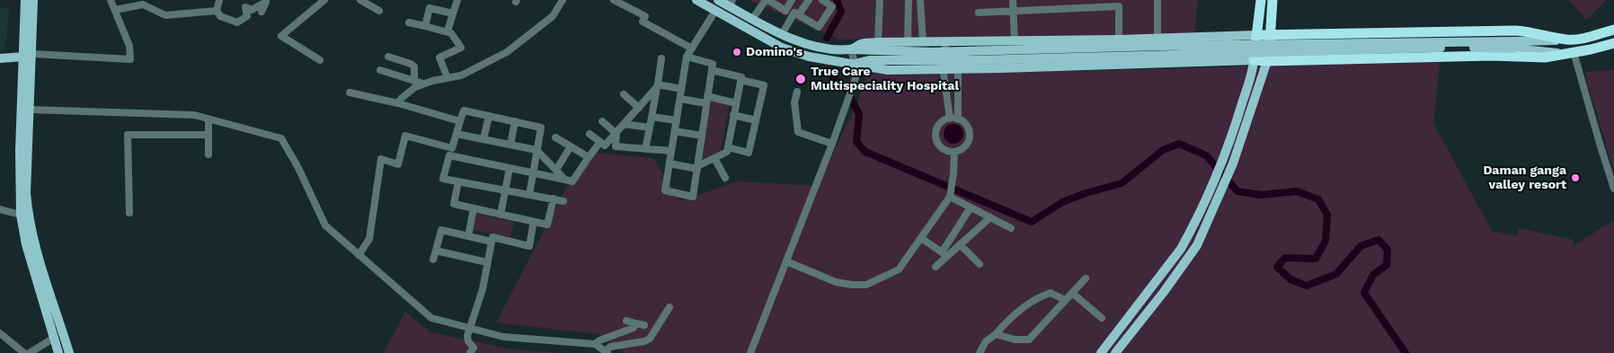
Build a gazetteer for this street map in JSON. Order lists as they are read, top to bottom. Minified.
{"places":["Domino's","True Care Multispeciality Hospital","Daman ganga valley resort"]}
